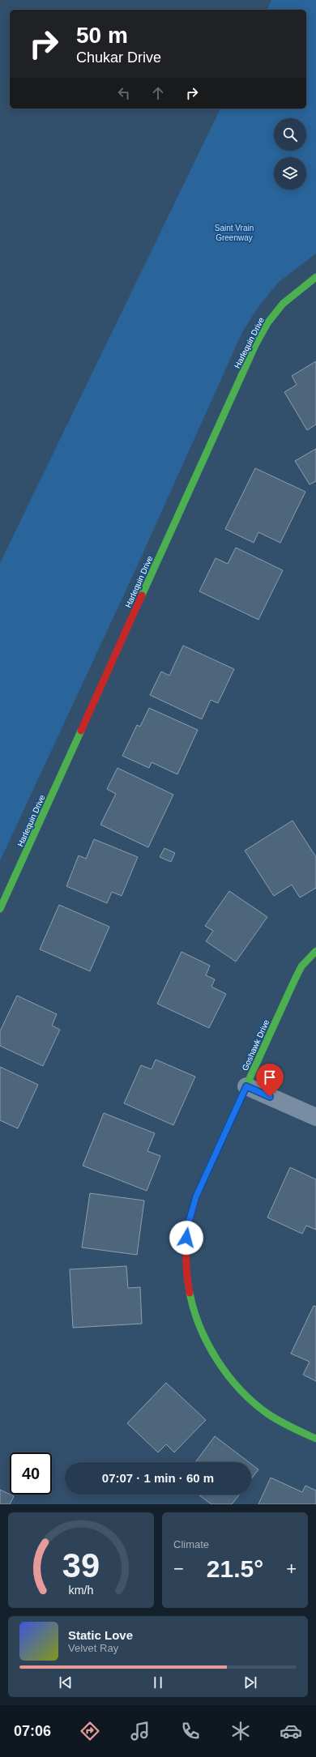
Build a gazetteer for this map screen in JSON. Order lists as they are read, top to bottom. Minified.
{"streets":{"street":["Harlequin Drive","Goshawk Drive"]},"parks":["Saint Vrain Greenway"],"page":{"turn":["50 m","Chukar Drive"],"limit":"40","trip":"07:07 · 1 min · 60 m","tile":"Climate","heat":["−","21.5°","+"],"song":["Static Love","Velvet Ray"],"tabs":"07:06","gauge":["39","km/h"]}}
